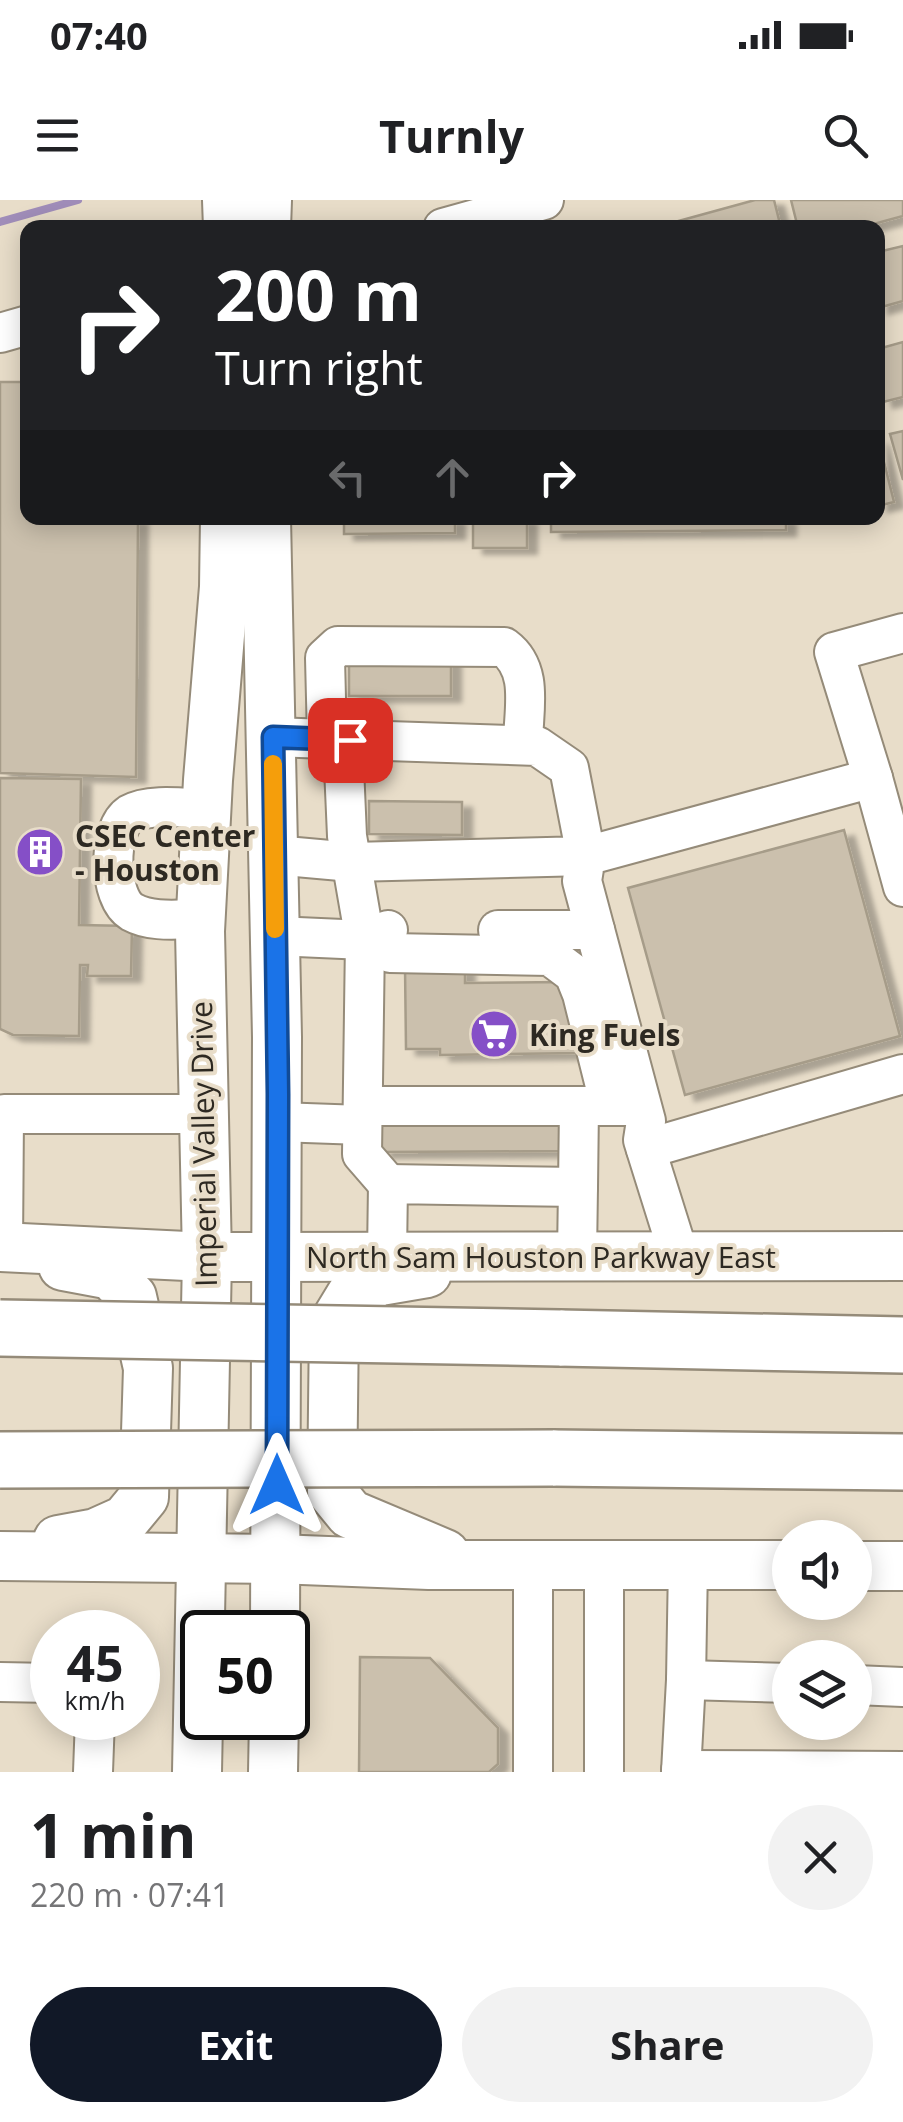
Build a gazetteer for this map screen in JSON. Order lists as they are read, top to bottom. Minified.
{"streets":{"main road":["Imperial Valley Drive","North Sam Houston Parkway East"]},"crossings":[["Imperial Valley Drive","North Sam Houston Parkway East"]],"places":{"building":["CSEC Center - Houston"],"supermarket":["King Fuels"]},"page":{"status":"07:40","header":"Turnly","turn":["200 m","Turn right"],"speed":"45 km/h","limit":"50","heading":["1 min","220 m · 07:41"],"buttons":["Exit","Share"]}}
